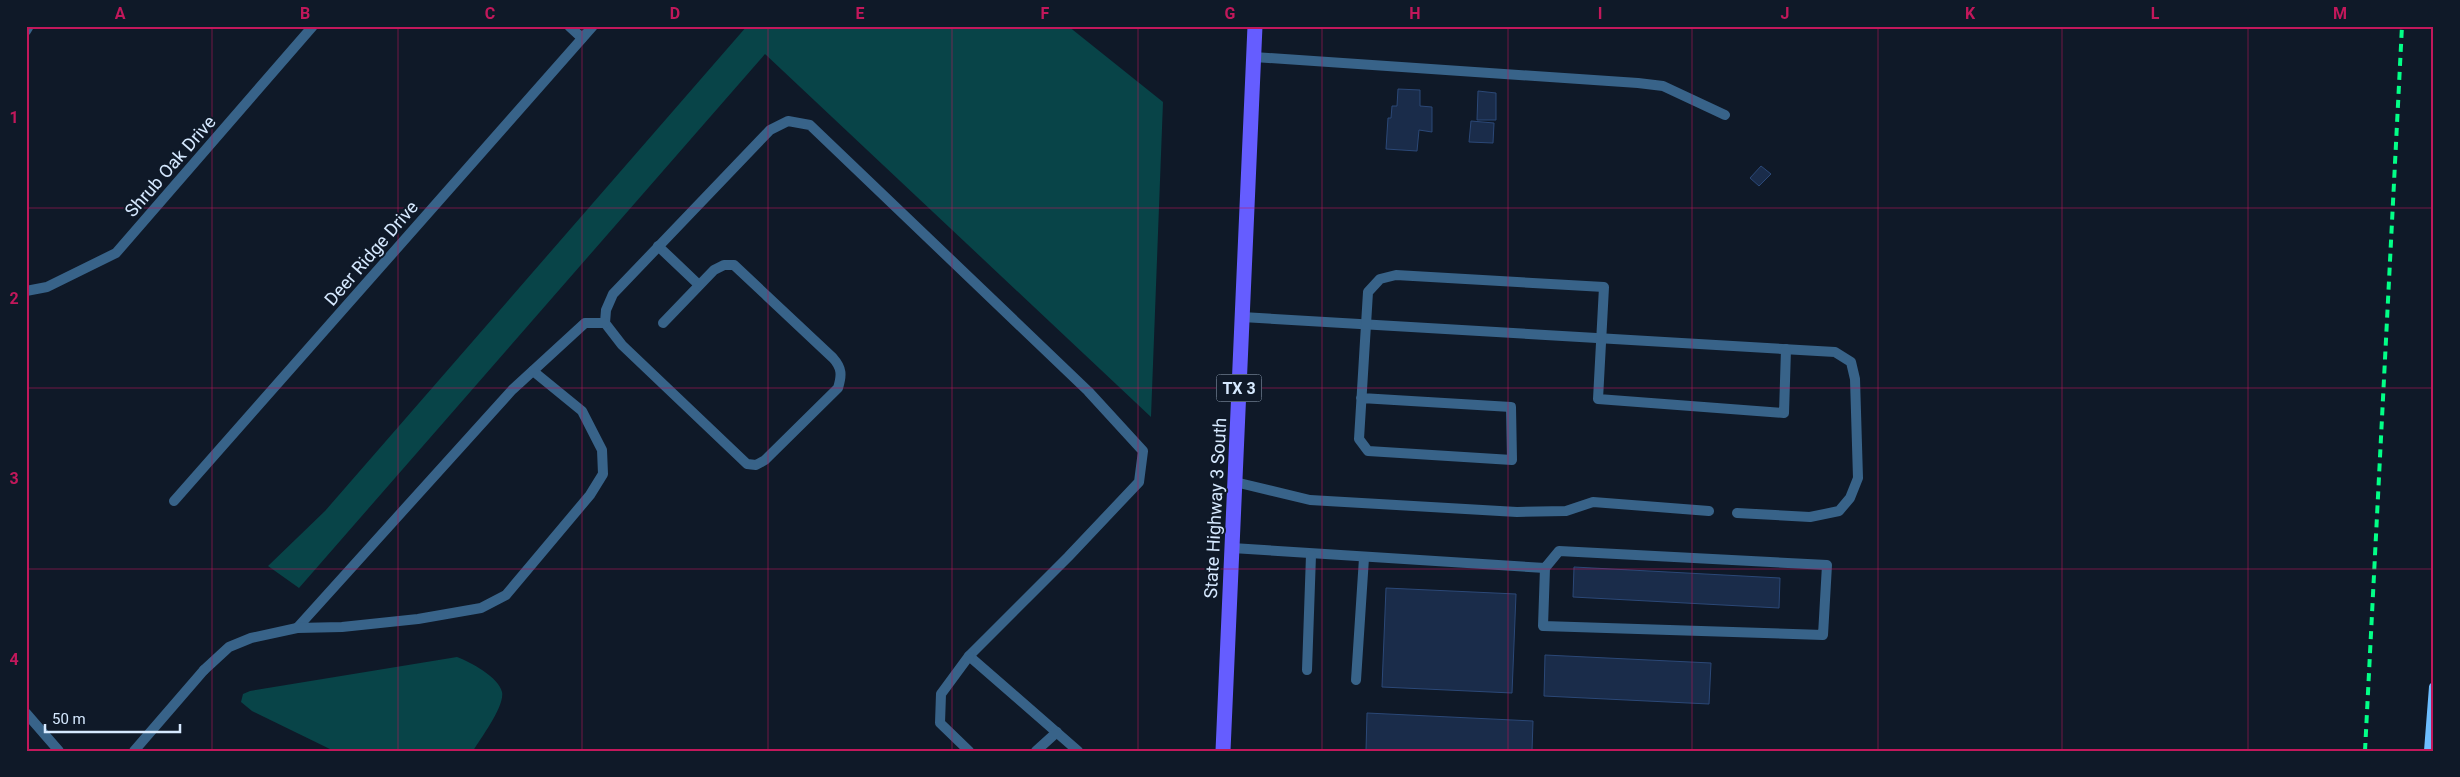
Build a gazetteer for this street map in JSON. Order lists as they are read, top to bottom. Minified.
{"streets":{"main road":["TX 3","State Highway 3 South"],"street":["Shrub Oak Drive","Deer Ridge Drive"]},"scale_bar":"50 m","grid":{"columns":["A","B","C","D","E","F","G","H","I","J","K","L","M"],"rows":["1","2","3","4"]}}
